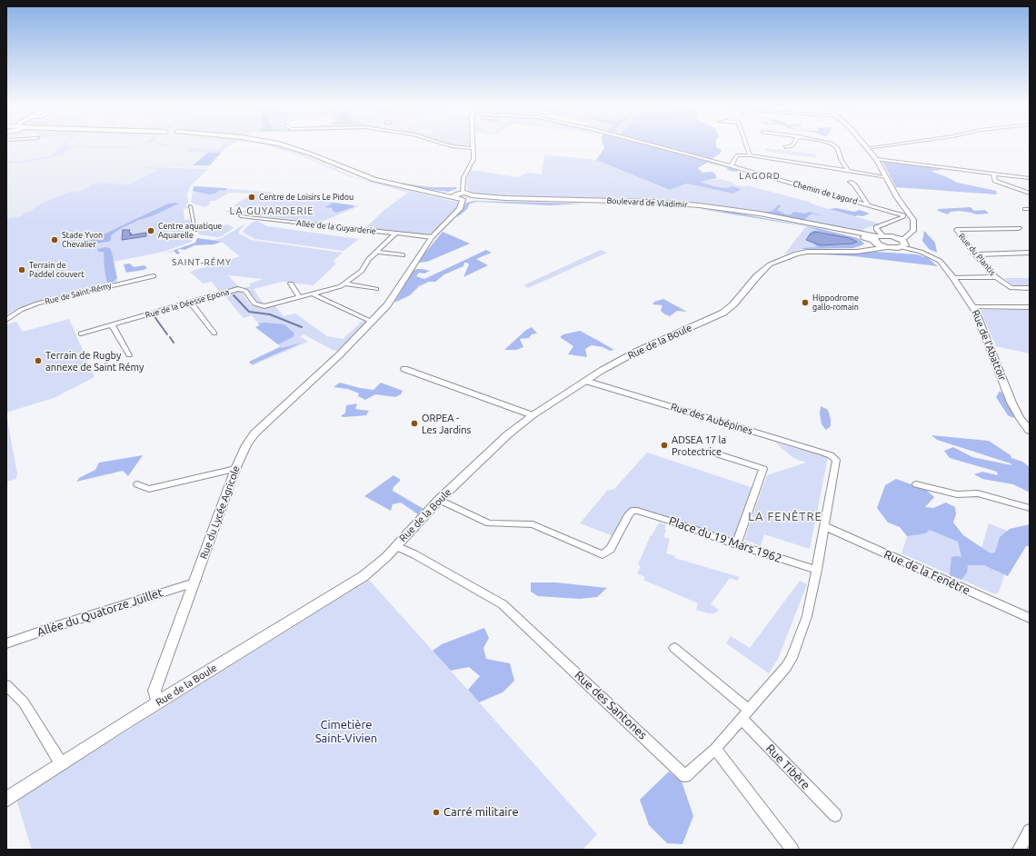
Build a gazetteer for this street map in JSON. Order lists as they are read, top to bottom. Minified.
{"streets":{"main road":["Boulevard de Vladimir"],"street":["Chemin de Lagord","Allée de la Guyarderie","Rue du Plantis","Rue de Saint-Rémy","Rue de la Déesse Epona","Rue de la Boule","Rue de l'Abattoir","Rue des Aubépines","Rue du Lycée Agricole","Place du 19 Mars 1962","Rue de la Fenêtre","Allée du Quatorze Juillet","Rue des Santones","Rue Tibère"]},"crossings":[["Chemin de Lagord","Boulevard de Vladimir"],["Chemin de Lagord","Rue de la Boule"],["Boulevard de Vladimir","Rue de la Boule"],["Boulevard de Vladimir","Rue du Lycée Agricole"],["Allée de la Guyarderie","Rue de la Déesse Epona"],["Allée de la Guyarderie","Rue du Lycée Agricole"],["Rue du Plantis","Rue de l'Abattoir"],["Rue de la Boule","Rue des Aubépines"],["Rue de la Boule","Rue du Lycée Agricole"],["Rue de la Boule","Place du 19 Mars 1962"],["Rue de la Boule","Rue des Santones"],["Rue des Aubépines","Rue de la Fenêtre"],["Rue du Lycée Agricole","Allée du Quatorze Juillet"]],"districts":["LAGORD","LA GUYARDERIE","SAINT-RÉMY","LA FENÊTRE"],"parks":["Cimetière Saint-Vivien"],"places":["Centre de Loisirs Le Pidou","Centre aquatique Aquarelle","Stade Yvon Chevalier","Terrain de Paddel couvert","Hippodrome gallo-romain","Terrain de Rugby annexe de Saint Rémy","ORPEA - Les Jardins","ADSEA 17 la Protectrice","Carré militaire"]}
